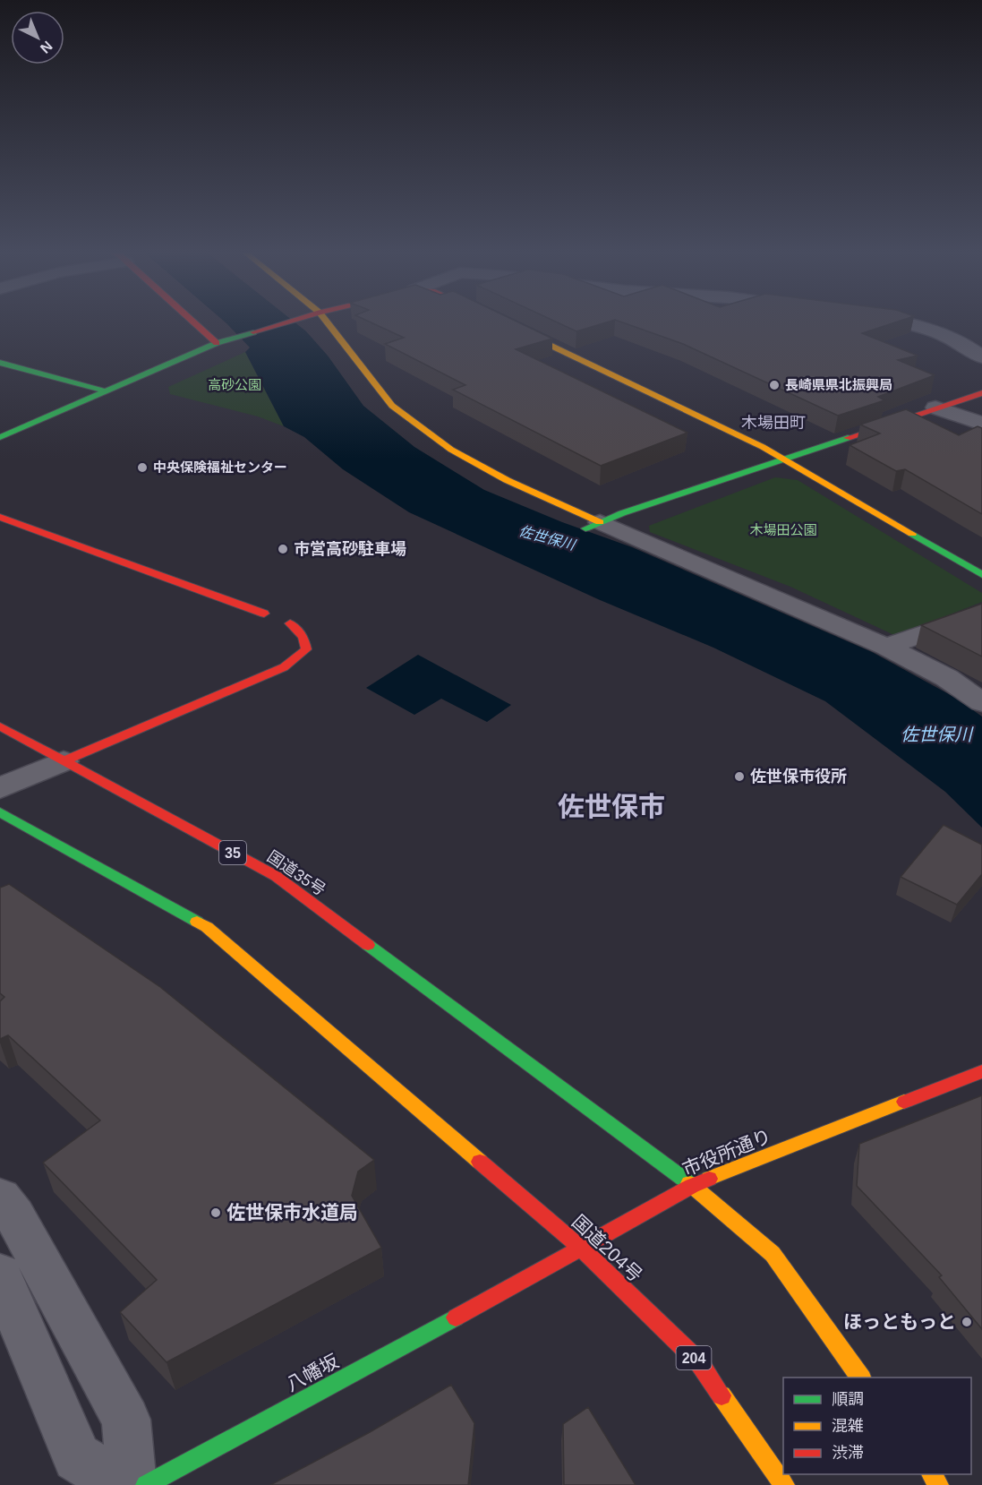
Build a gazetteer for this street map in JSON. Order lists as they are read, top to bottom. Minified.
{"streets":{"main road":["35","国道35号","市役所通り","国道204号","204","八幡坂"]},"crossings":[["国道35号","市役所通り"],["市役所通り","国道204号"],["市役所通り","八幡坂"]],"districts":["木場田町","佐世保市"],"water":["佐世保川"],"parks":["高砂公園","木場田公園"],"places":["長崎県県北振興局","中央保険福祉センター","市営高砂駐車場","佐世保市役所","佐世保市水道局","ほっともっと"],"legend":["順調","混雑","渋滞"],"north":"bottom right"}
